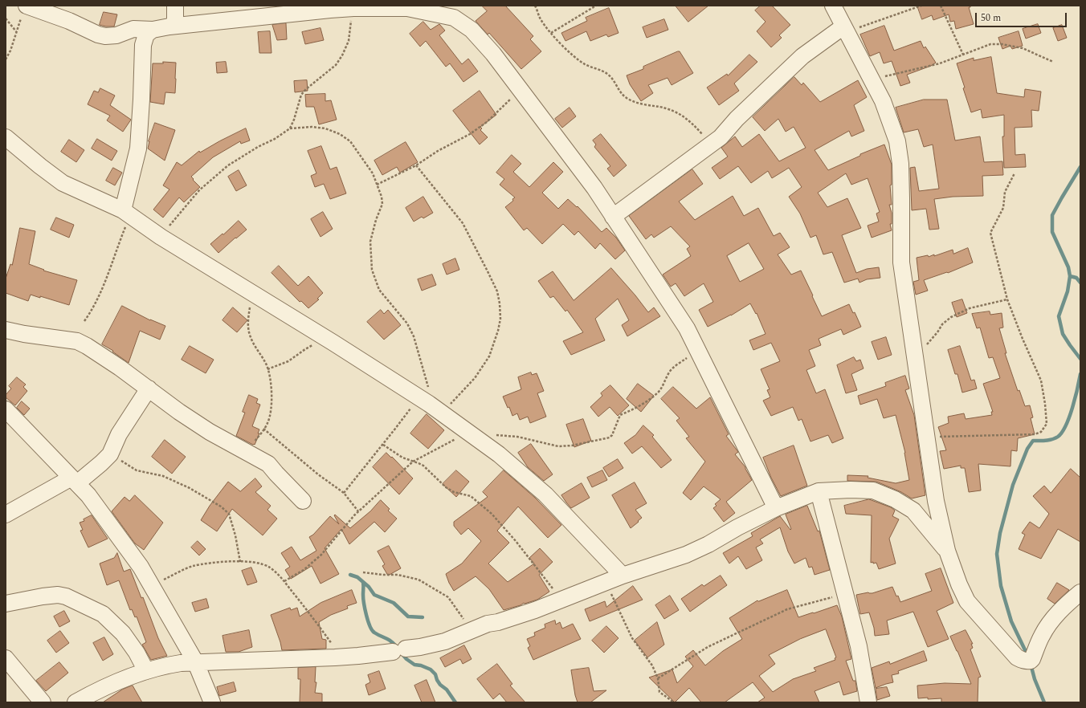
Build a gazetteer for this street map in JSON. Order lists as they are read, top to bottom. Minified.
{"scale_bar":"50 m"}
